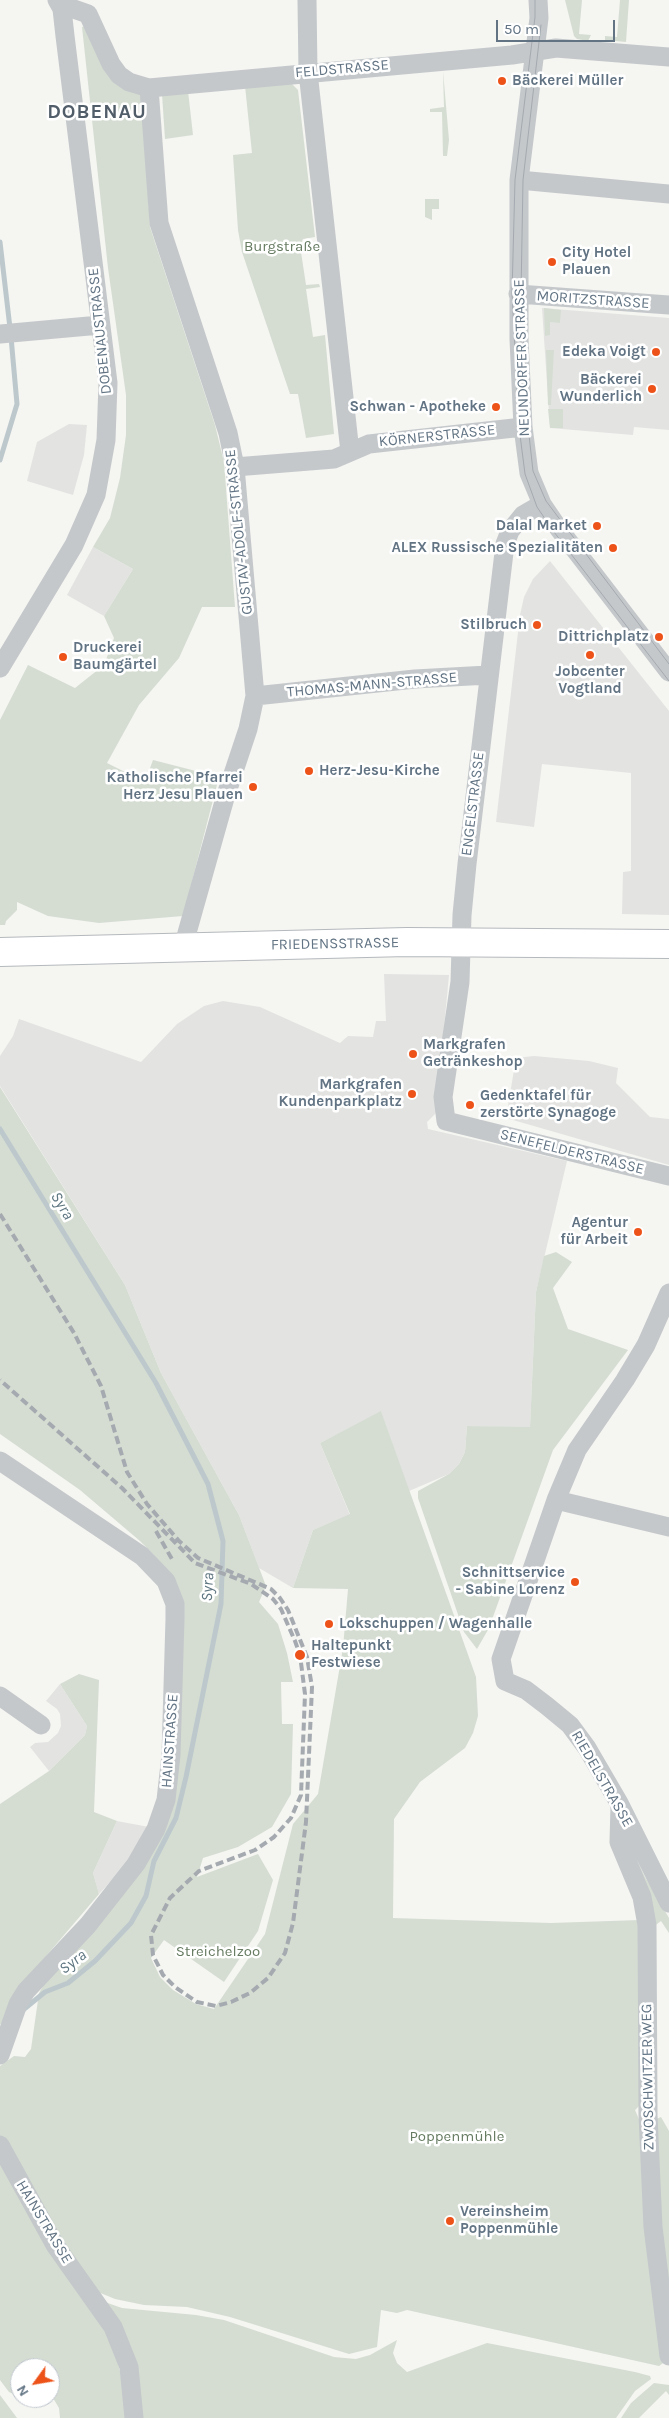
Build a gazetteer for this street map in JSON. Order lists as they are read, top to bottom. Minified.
{"streets":{"main road":["FRIEDENSSTRASSE"],"street":["FELDSTRASSE","MORITZSTRASSE","DOBENAUSTRASSE","NEUNDORFER STRASSE","KÖRNERSTRASSE","GUSTAV-ADOLF-STRASSE","THOMAS-MANN-STRASSE","ENGELSTRASSE","SENEFELDERSTRASSE","HAINSTRASSE","RIEDELSTRASSE","ZWOSCHWITZER WEG"]},"crossings":[["FELDSTRASSE","NEUNDORFER STRASSE"],["FELDSTRASSE","GUSTAV-ADOLF-STRASSE"],["MORITZSTRASSE","NEUNDORFER STRASSE"],["NEUNDORFER STRASSE","KÖRNERSTRASSE"],["NEUNDORFER STRASSE","ENGELSTRASSE"],["KÖRNERSTRASSE","GUSTAV-ADOLF-STRASSE"],["GUSTAV-ADOLF-STRASSE","THOMAS-MANN-STRASSE"],["GUSTAV-ADOLF-STRASSE","FRIEDENSSTRASSE"],["THOMAS-MANN-STRASSE","ENGELSTRASSE"],["ENGELSTRASSE","FRIEDENSSTRASSE"],["ENGELSTRASSE","SENEFELDERSTRASSE"],["RIEDELSTRASSE","ZWOSCHWITZER WEG"]],"districts":["DOBENAU"],"water":["Syra"],"parks":["Burgstraße","Streichelzoo","Poppenmühle"],"places":["Bäckerei Müller","City Hotel Plauen","Edeka Voigt","Bäckerei Wunderlich","Schwan - Apotheke","Dalal Market","ALEX Russische Spezialitäten","Stilbruch","Dittrichplatz","Jobcenter Vogtland","Druckerei Baumgärtel","Herz-Jesu-Kirche","Katholische Pfarrei Herz Jesu Plauen","Markgrafen Getränkeshop","Markgrafen Kundenparkplatz","Gedenktafel für zerstörte Synagoge","Agentur für Arbeit","Schnittservice - Sabine Lorenz","Lokschuppen / Wagenhalle","Haltepunkt Festwiese","Vereinsheim Poppenmühle"],"scale_bar":"50 m","north":"bottom left"}
